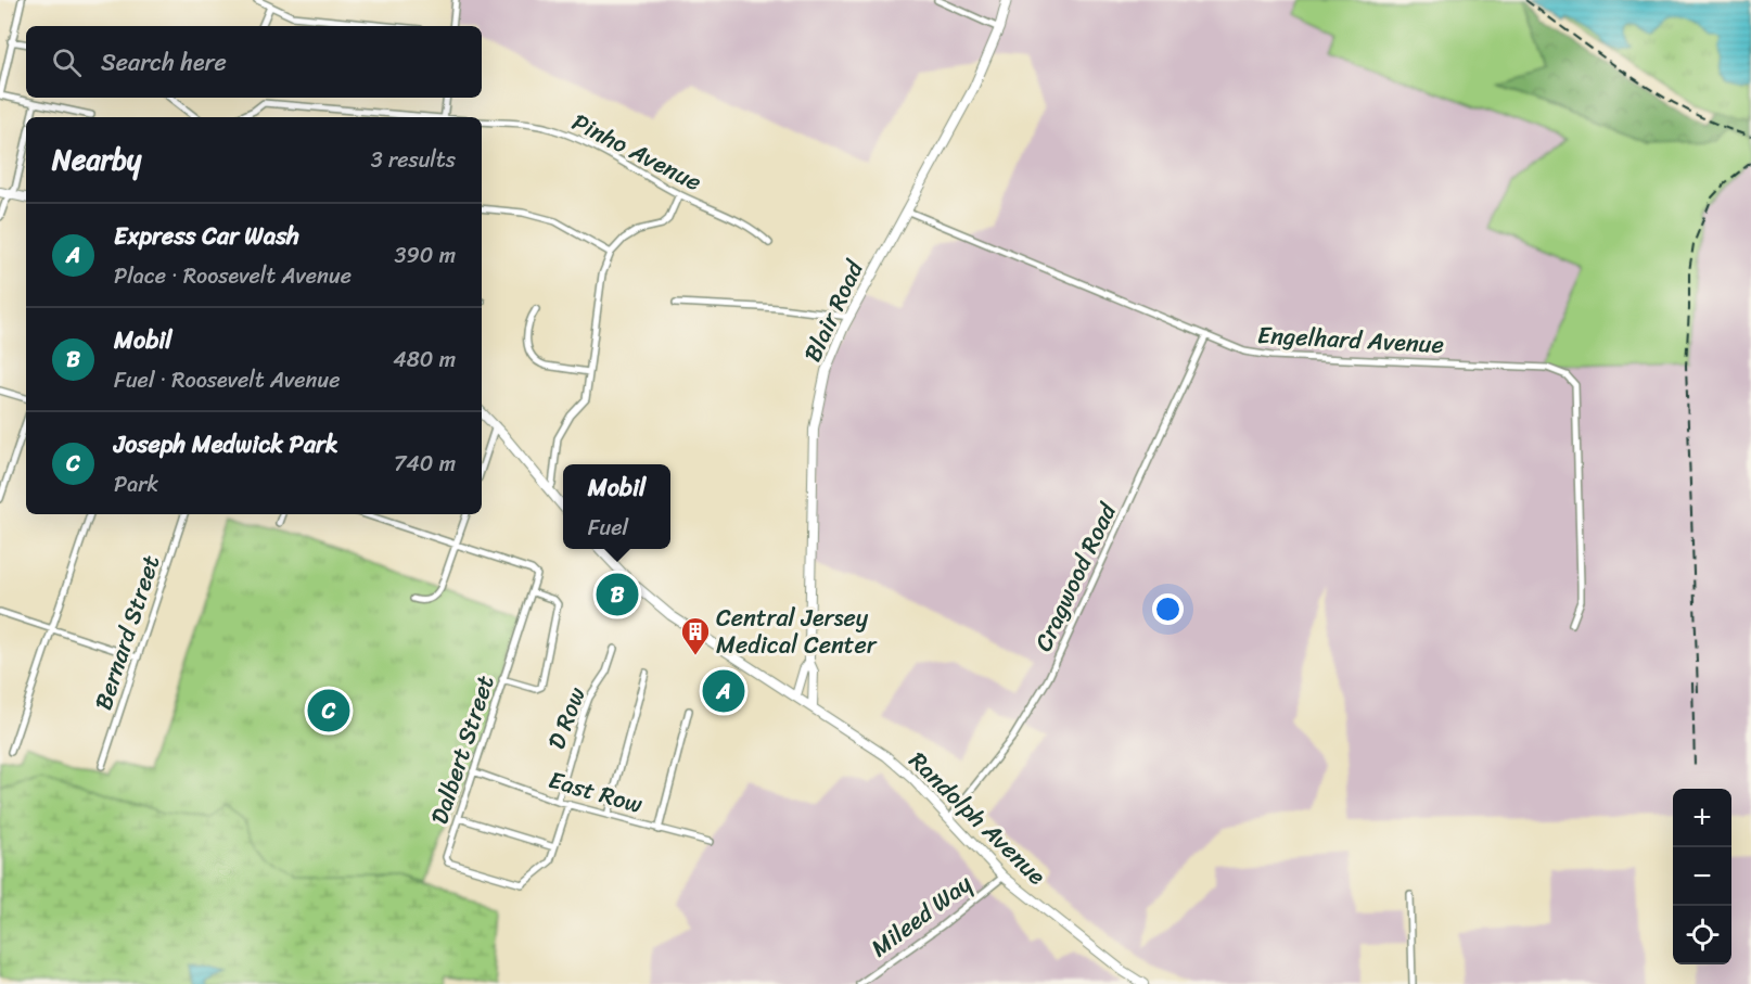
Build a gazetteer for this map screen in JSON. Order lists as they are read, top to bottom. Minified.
{"streets":{"main road":["Blair Road","Randolph Avenue"],"street":["Pinho Avenue","Engelhard Avenue","Cragwood Road","Bernard Street","D Row","Dalbert Street","East Row","Mileed Way"]},"crossings":[["Blair Road","Engelhard Avenue"],["Blair Road","Randolph Avenue"],["Engelhard Avenue","Cragwood Road"],["Cragwood Road","Randolph Avenue"],["D Row","East Row"],["Dalbert Street","East Row"],["Randolph Avenue","Mileed Way"]],"places":{"building":["Central Jersey Medical Center"]},"page":{"search":"Search here","heading":["Nearby","3 results"],"list":[{"mark":"A","name":"Express Car Wash","note":"Place · Roosevelt Avenue","value":"390 m"},{"mark":"B","name":"Mobil","note":"Fuel · Roosevelt Avenue","value":"480 m"},{"mark":"C","name":"Joseph Medwick Park","note":"Park","value":"740 m"}],"popup":["Mobil","Fuel"],"pins":["B","A","C"],"map_buttons":["+","−"]}}
